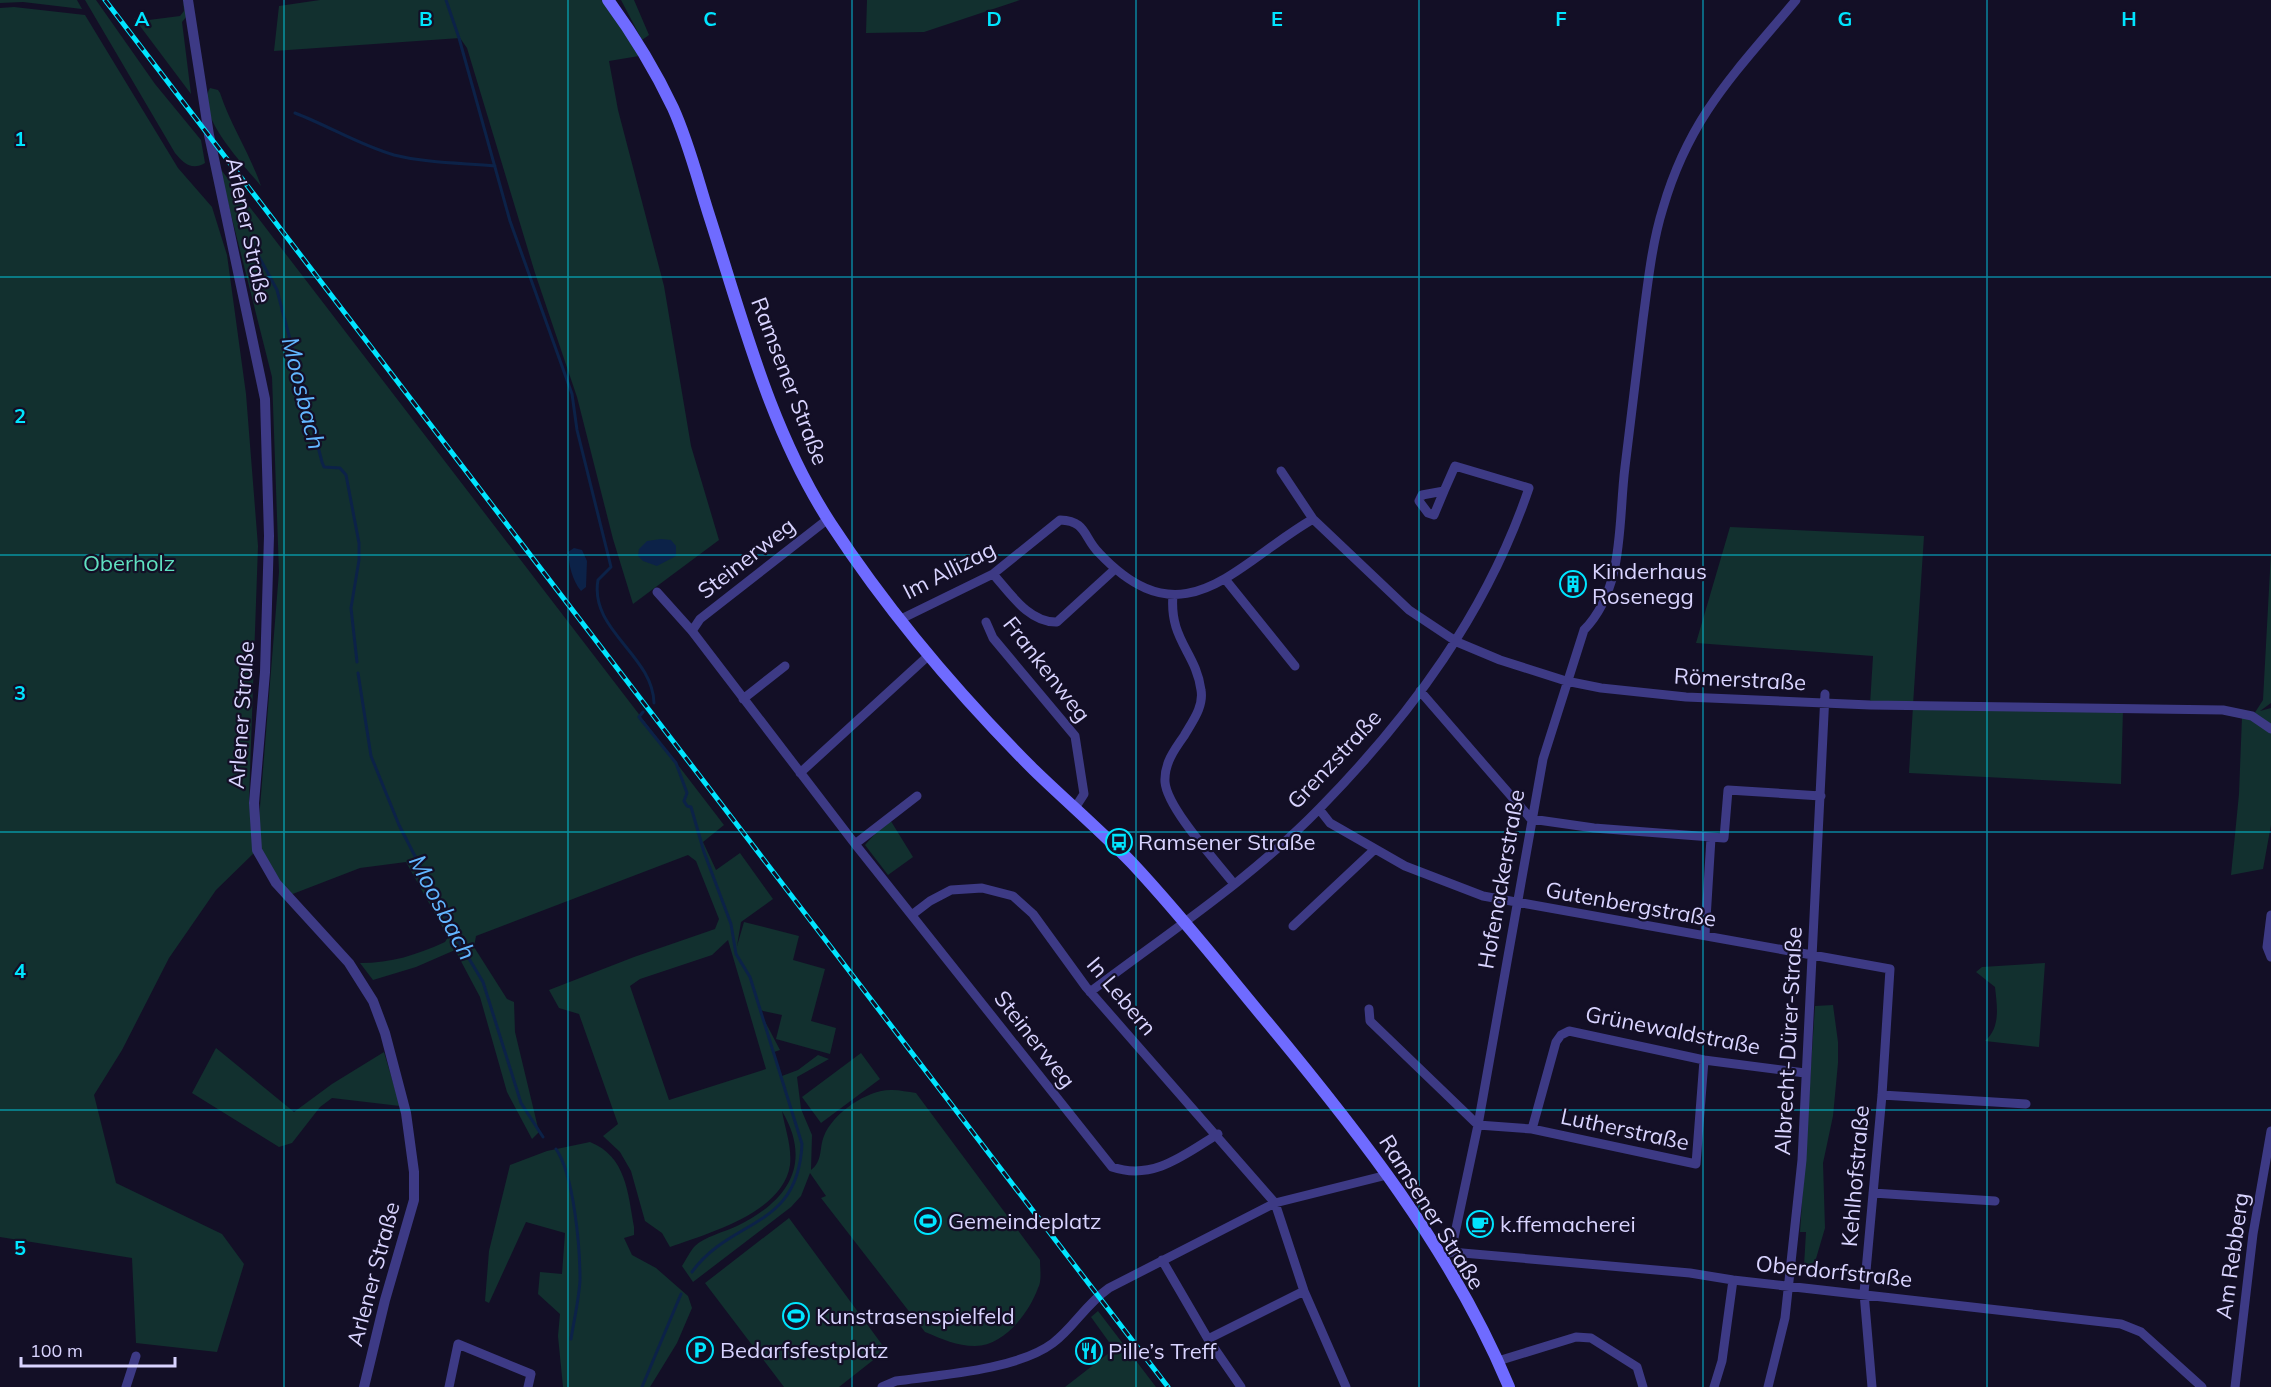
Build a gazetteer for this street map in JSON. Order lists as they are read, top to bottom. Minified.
{"streets":{"main road":["Ramsener Straße"],"street":["Arlener Straße","Steinerweg","Im Allizag","Frankenweg","Römerstraße","Grenzstraße","Hofenackerstraße","Gutenbergstraße","In Lebern","Grünewaldstraße","Albrecht-Dürer-Straße","Lutherstraße","Kehlhofstraße","Am Rebberg","Oberdorfstraße"]},"crossings":[["Ramsener Straße","Steinerweg"],["Ramsener Straße","Im Allizag"],["Ramsener Straße","Frankenweg"],["Ramsener Straße","Grenzstraße"],["Ramsener Straße","Hofenackerstraße"],["Ramsener Straße","Oberdorfstraße"],["Steinerweg","In Lebern"],["Im Allizag","Römerstraße"],["Römerstraße","Grenzstraße"],["Römerstraße","Hofenackerstraße"],["Römerstraße","Albrecht-Dürer-Straße"],["Grenzstraße","Gutenbergstraße"],["Grenzstraße","In Lebern"],["Hofenackerstraße","Gutenbergstraße"],["Hofenackerstraße","Lutherstraße"],["Hofenackerstraße","Oberdorfstraße"],["Gutenbergstraße","Albrecht-Dürer-Straße"],["Gutenbergstraße","Kehlhofstraße"],["Grünewaldstraße","Albrecht-Dürer-Straße"],["Grünewaldstraße","Lutherstraße"],["Albrecht-Dürer-Straße","Oberdorfstraße"],["Kehlhofstraße","Oberdorfstraße"]],"water":["Moosbach"],"parks":["Oberholz"],"places":{"building":["Kinderhaus Rosenegg"],"bus stop":["Ramsener Straße"],"sports":["Gemeindeplatz","Kunstrasenspielfeld"],"cafe":["k.ffemacherei"],"parking":["Bedarfsfestplatz"],"restaurant":["Pille’s Treff"]},"scale_bar":"100 m","grid":{"columns":["A","B","C","D","E","F","G","H"],"rows":["1","2","3","4","5"]}}
